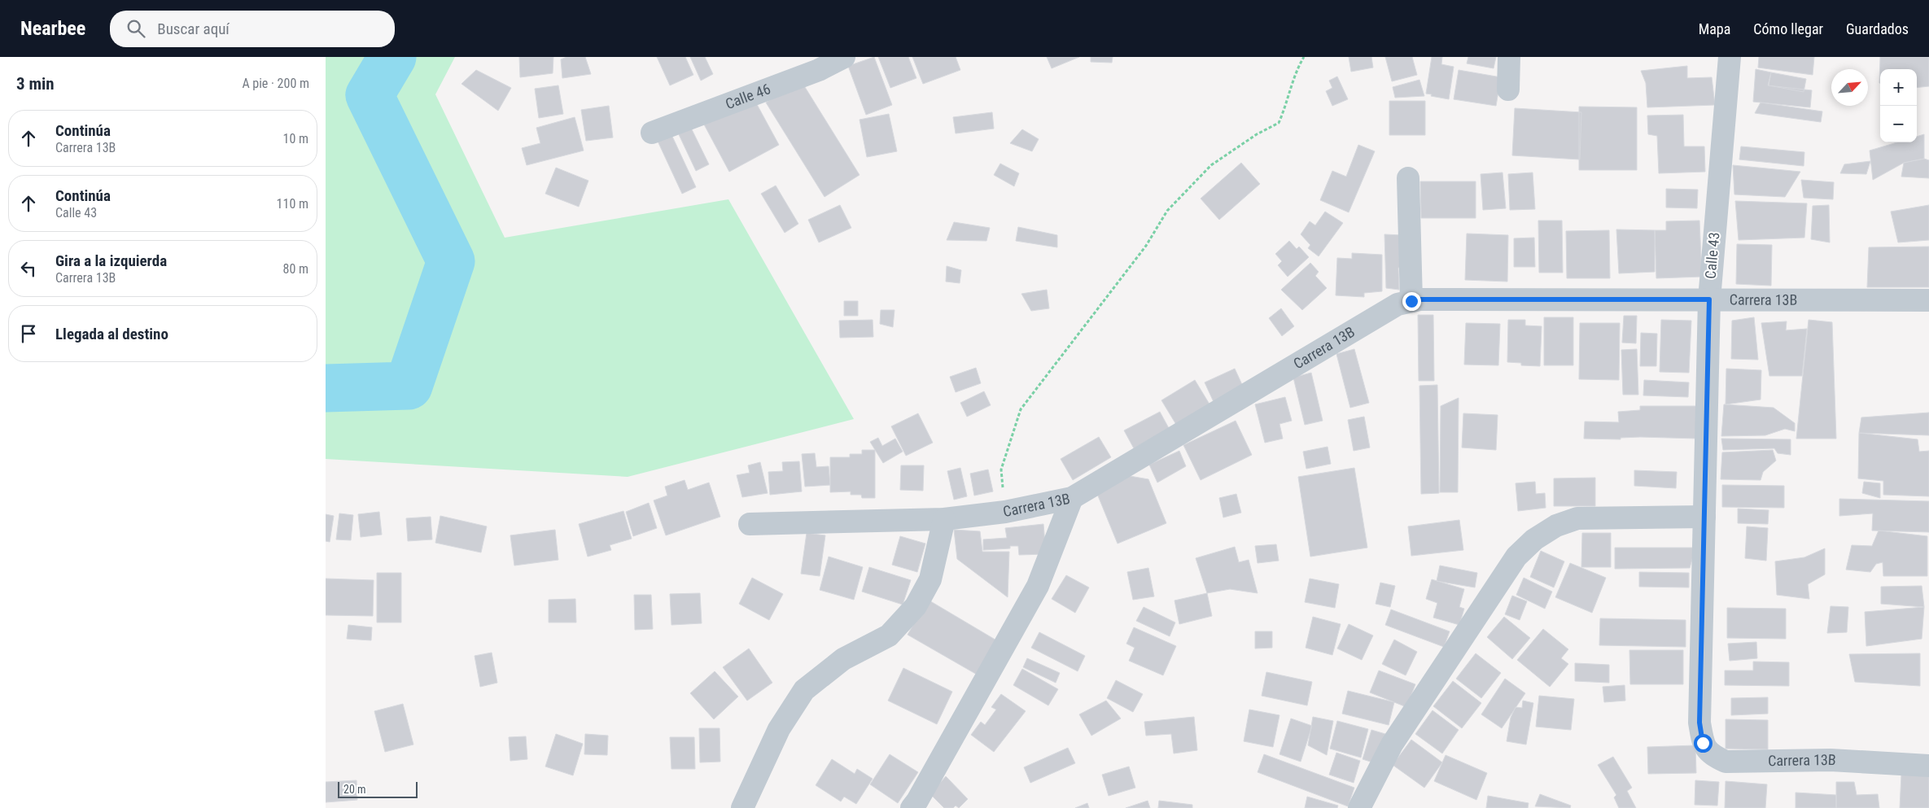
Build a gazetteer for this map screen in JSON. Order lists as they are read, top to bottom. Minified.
{"streets":{"street":["Calle 46","Calle 43","Carrera 13B"]},"crossings":[["Calle 43","Carrera 13B"]],"scale_bar":"20 m","north":"top right","page":{"header":"Nearbee","search":"Buscar aquí","nav":["Mapa","Cómo llegar","Guardados"],"heading":["3 min","A pie · 200 m"],"map_buttons":["+","−"],"list":[["Continúa","Carrera 13B","10 m"],["Continúa","Calle 43","110 m"],["Gira a la izquierda","Carrera 13B","80 m"],"Llegada al destino"],"scale":"20 m"}}
